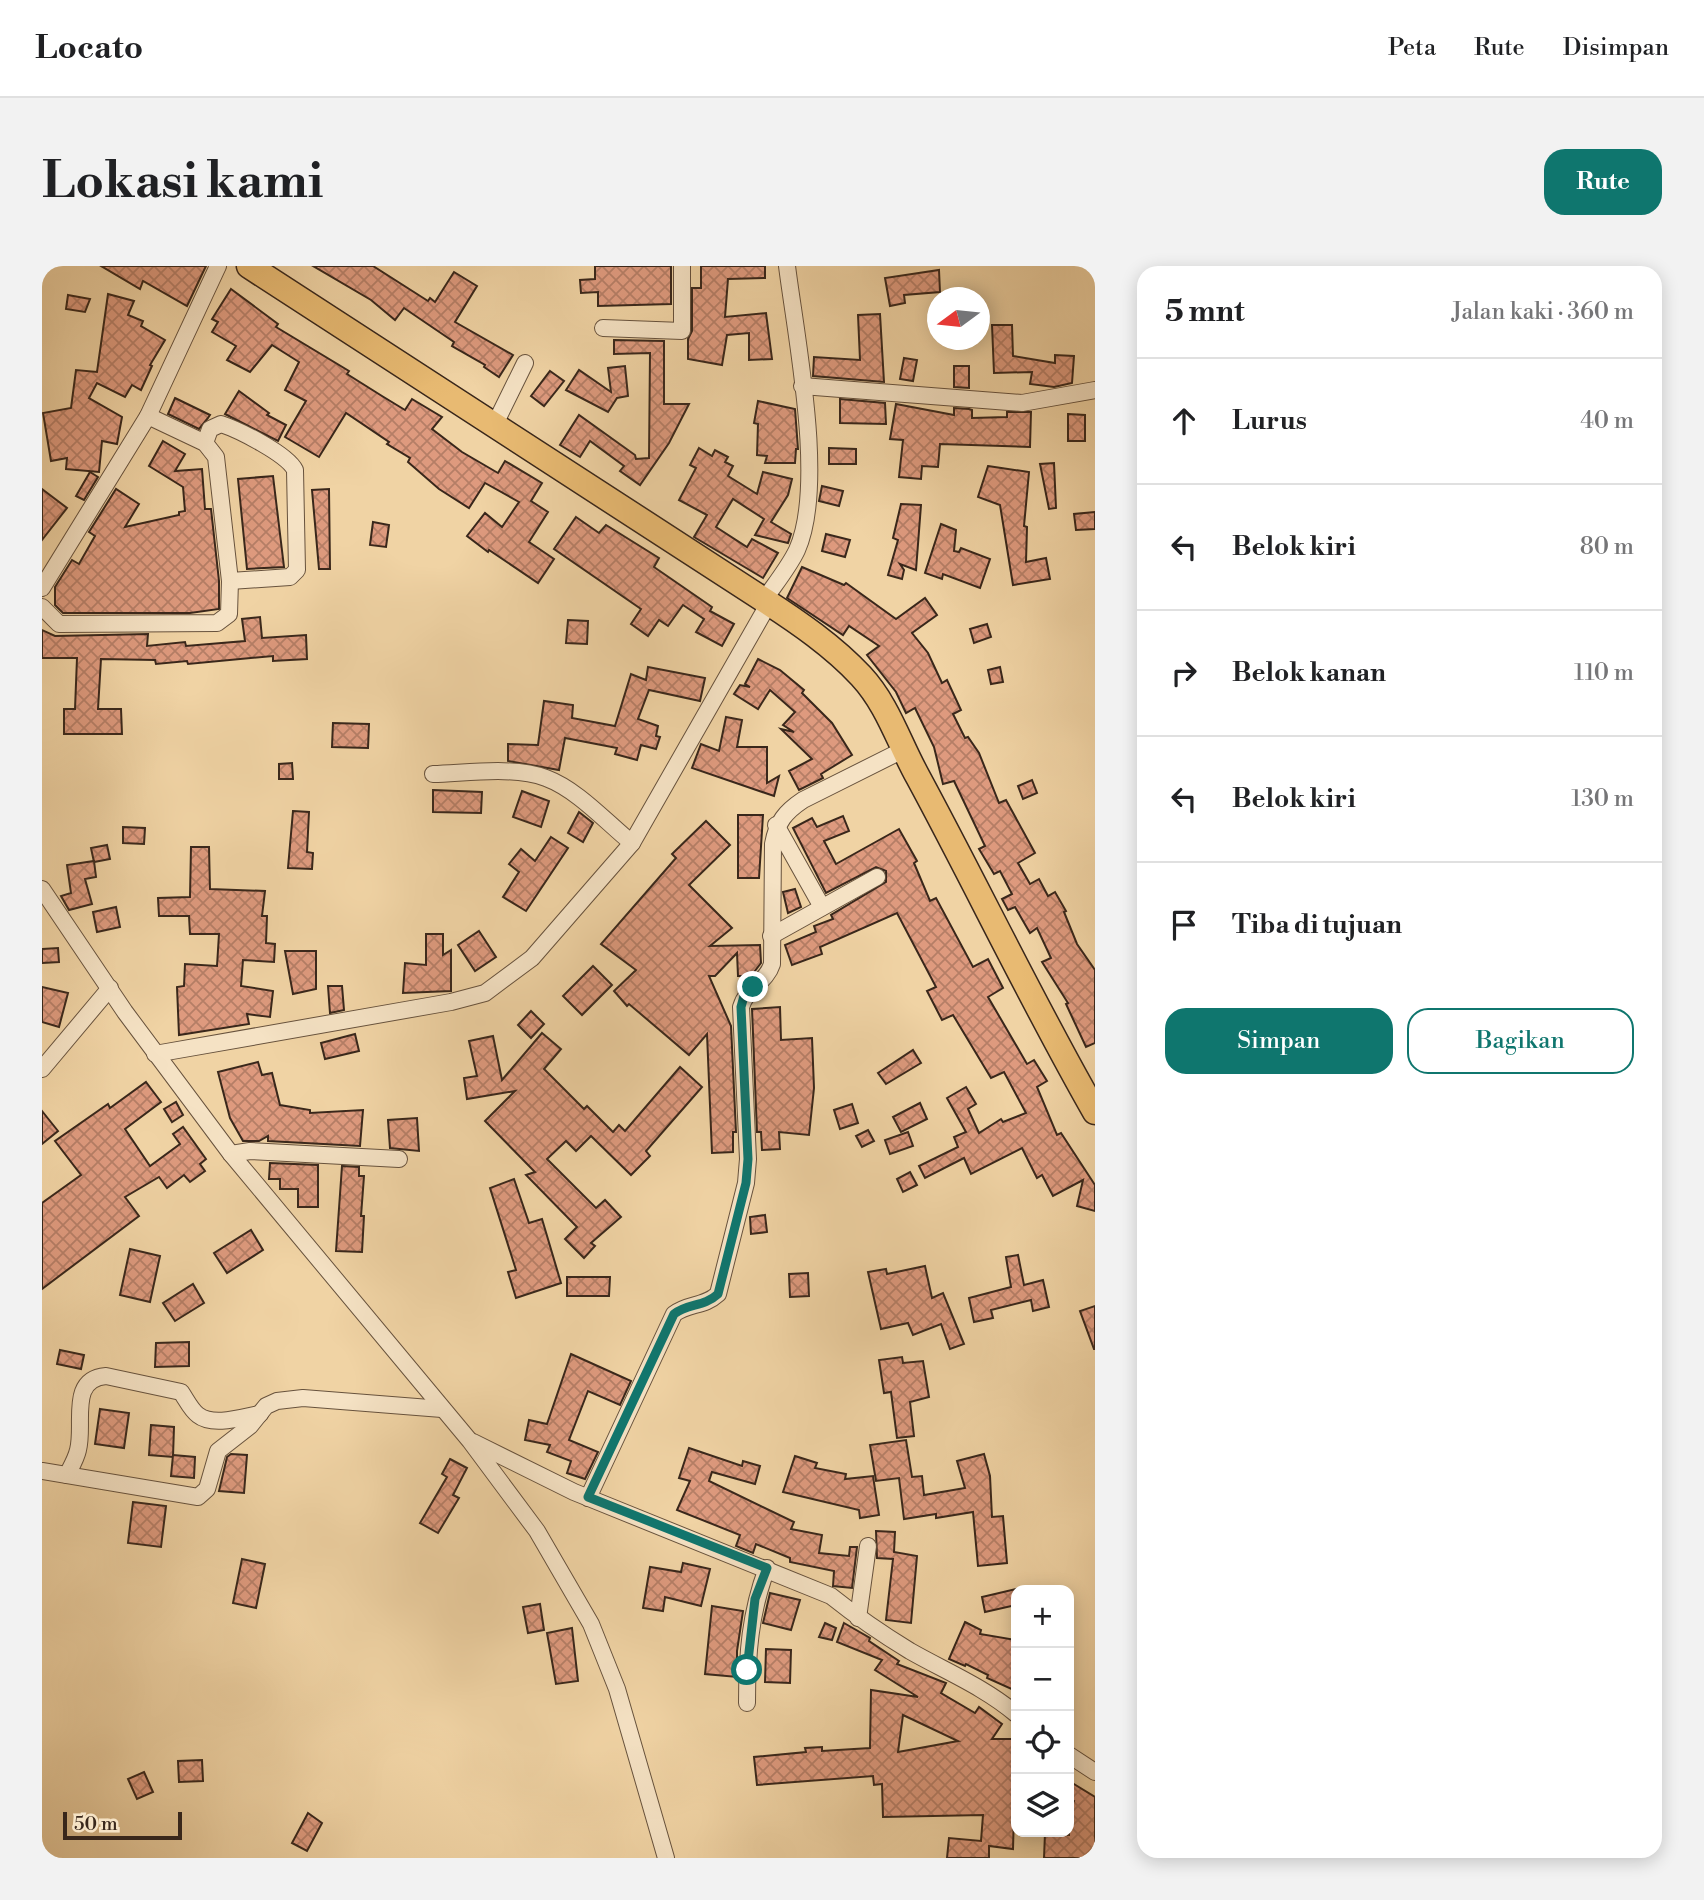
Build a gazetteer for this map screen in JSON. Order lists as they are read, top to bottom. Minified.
{"scale_bar":"50 m","north":"left","page":{"header":"Locato","nav":["Peta","Rute","Disimpan"],"buttons":["Rute",["Simpan","Bagikan"]],"title":"Lokasi kami","heading":["5 mnt","Jalan kaki · 360 m"],"list":[["Lurus","40 m"],["Belok kiri","80 m"],["Belok kanan","110 m"],["Belok kiri","130 m"],"Tiba di tujuan"],"map_buttons":["+","−"],"scale":"50 m"}}
